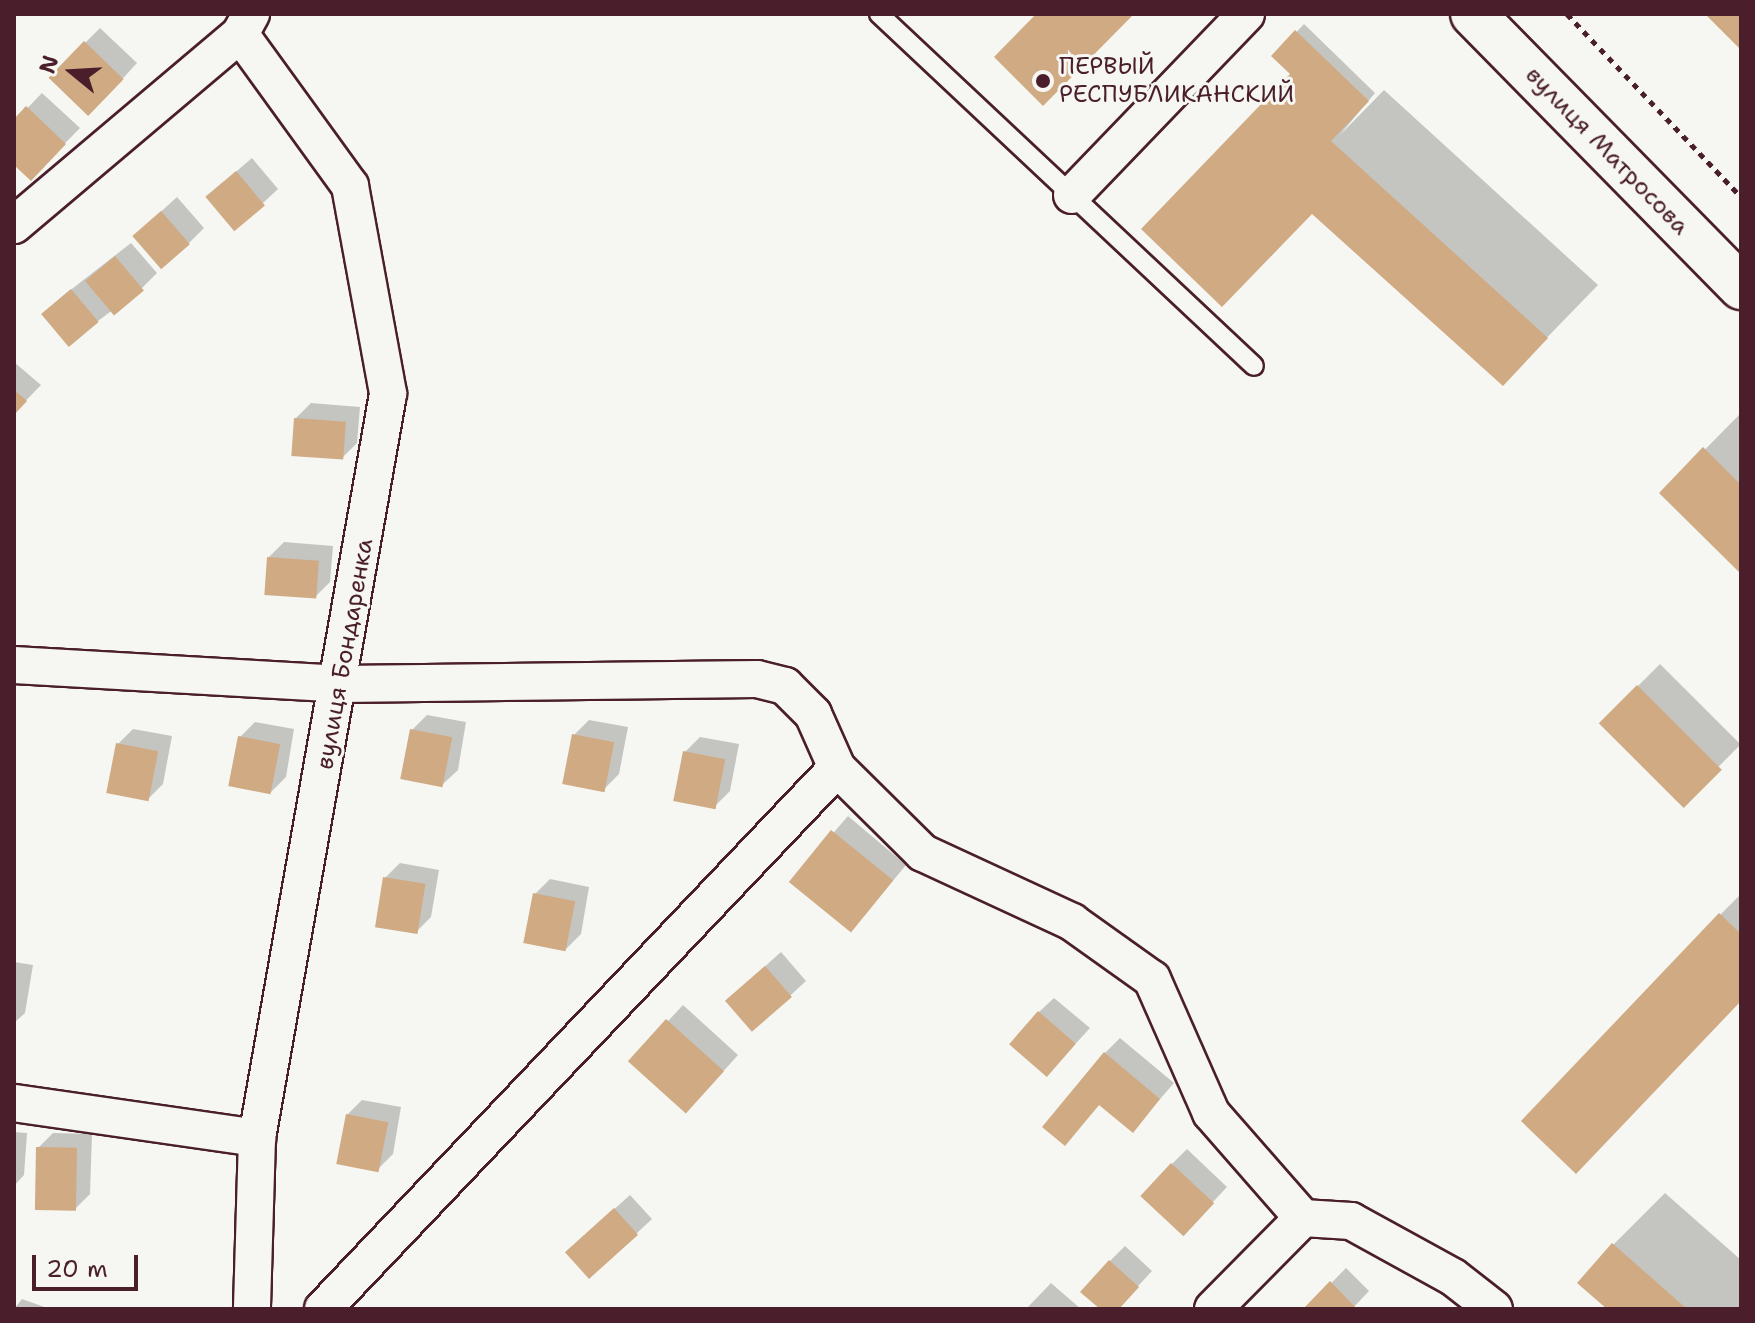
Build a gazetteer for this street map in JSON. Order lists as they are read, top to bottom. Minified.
{"streets":{"street":["вулиця Матросова","вулиця Бондаренка"]},"places":["ПЕРВЫЙ РЕСПУБЛИКАНСКИЙ"],"scale_bar":"20 m","north":"left"}
